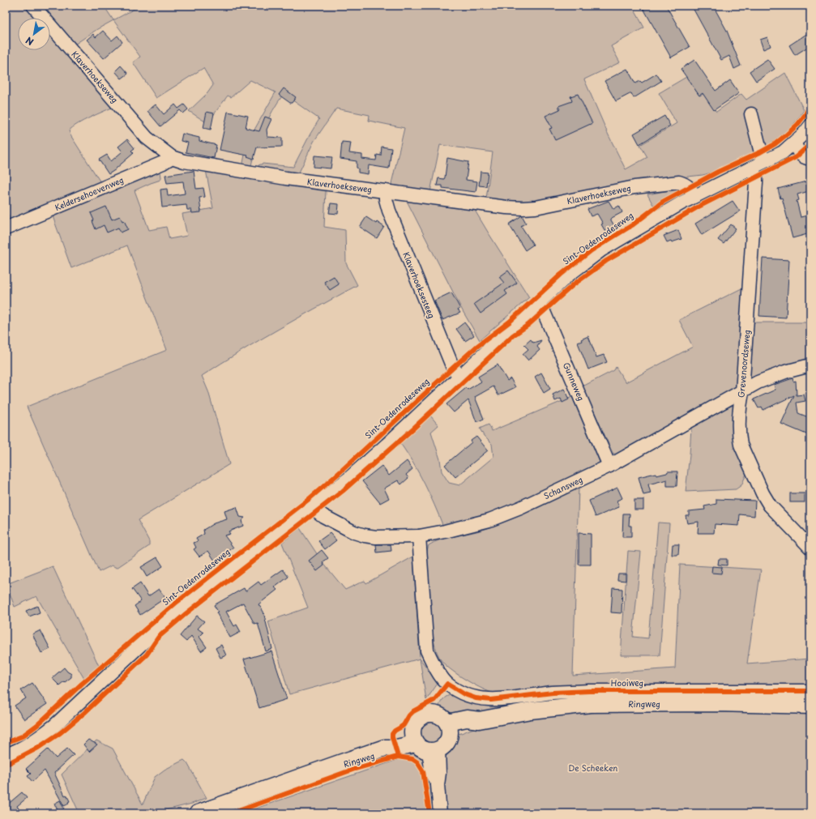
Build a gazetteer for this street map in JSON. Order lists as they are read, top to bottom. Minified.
{"streets":{"main road":["Ringweg"],"street":["Klaverhoekseweg","Keldersehoevenweg","Sint-Oedenrodeseweg","Klaverhoeksesteeg","Grevenoordseweg","Gunneweg","Schansweg","Hooiweg"]},"crossings":[["Klaverhoekseweg","Keldersehoevenweg"],["Klaverhoekseweg","Sint-Oedenrodeseweg"],["Klaverhoekseweg","Klaverhoeksesteeg"],["Sint-Oedenrodeseweg","Klaverhoeksesteeg"],["Sint-Oedenrodeseweg","Grevenoordseweg"],["Sint-Oedenrodeseweg","Gunneweg"],["Sint-Oedenrodeseweg","Schansweg"],["Grevenoordseweg","Schansweg"],["Gunneweg","Schansweg"],["Schansweg","Hooiweg"]],"parks":["De Scheeken"],"north":"bottom left"}
